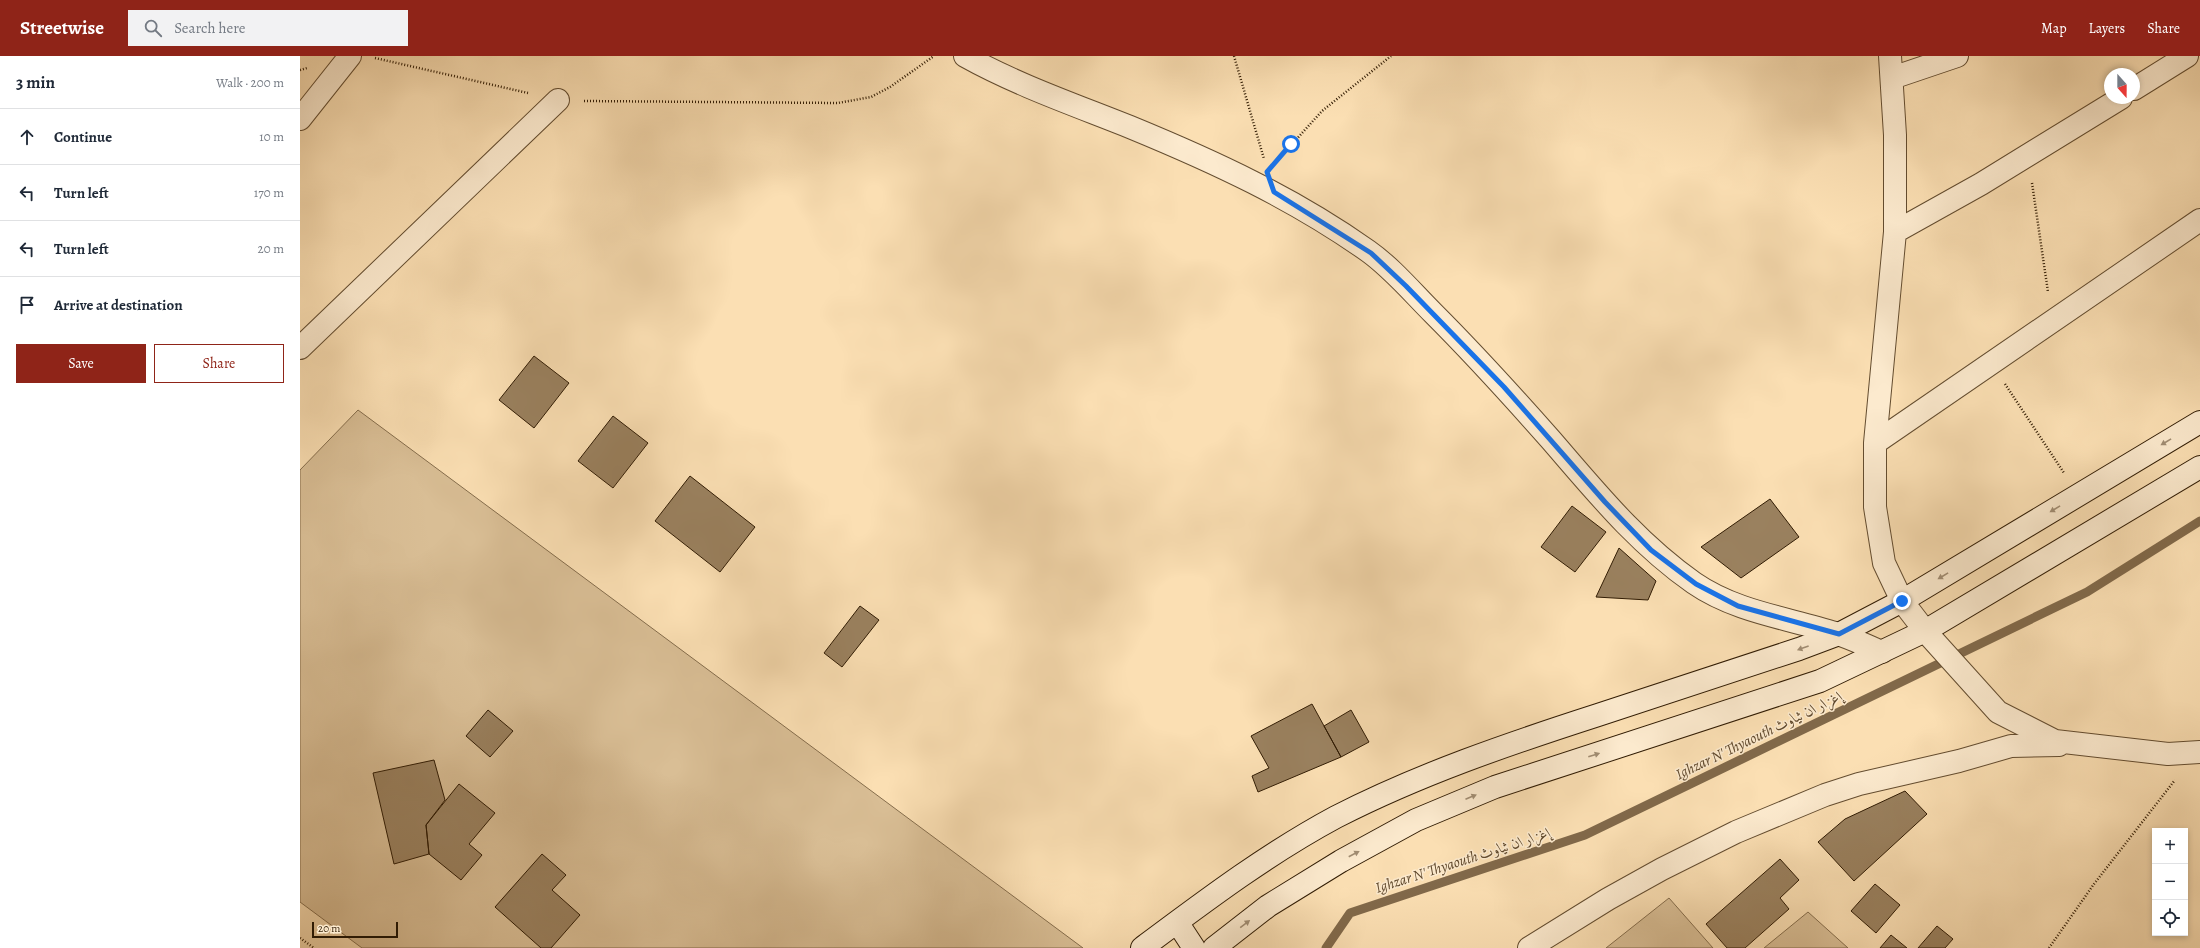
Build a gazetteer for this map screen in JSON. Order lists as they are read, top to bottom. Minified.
{"water":["Ighzar N' Thyaouth إغزار ان ثياوث"],"scale_bar":"20 m","north":"bottom","page":{"header":"Streetwise","search":"Search here","nav":["Map","Layers","Share"],"heading":["3 min","Walk · 200 m"],"list":[["Continue","10 m"],["Turn left","170 m"],["Turn left","20 m"],"Arrive at destination"],"buttons":["Save","Share"],"map_buttons":["+","−"],"scale":"20 m"}}
